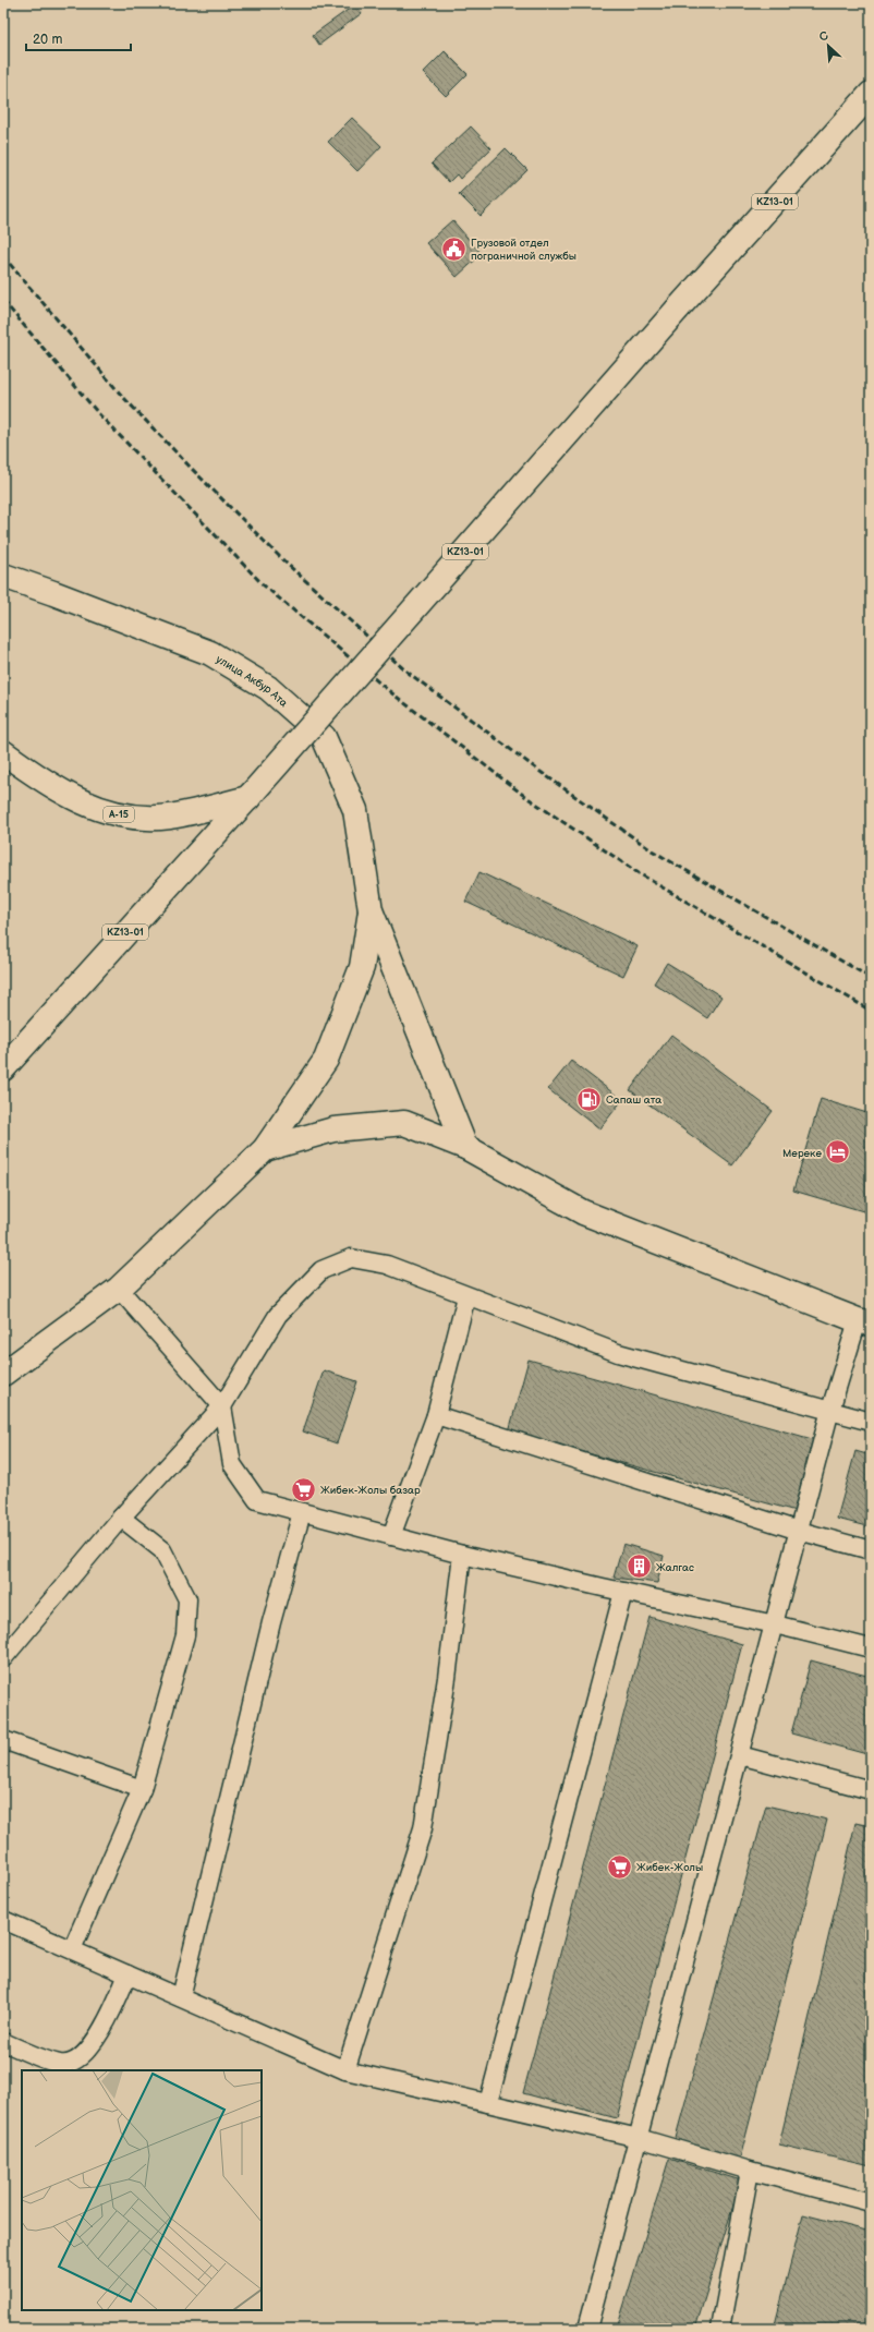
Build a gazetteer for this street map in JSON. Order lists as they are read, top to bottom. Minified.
{"streets":{"main road":["KZ13-01","улица Акбур Ата","A-15"]},"crossings":[["KZ13-01","A-15"]],"places":{"public building":["Грузовой отдел пограничной службы"],"fuel station":["Сапаш ата"],"hotel":["Мереке"],"supermarket":["Жибек-Жолы базар","Жибек-Жолы"],"building":["Жалгас"]},"scale_bar":"20 m","north":"top left"}
